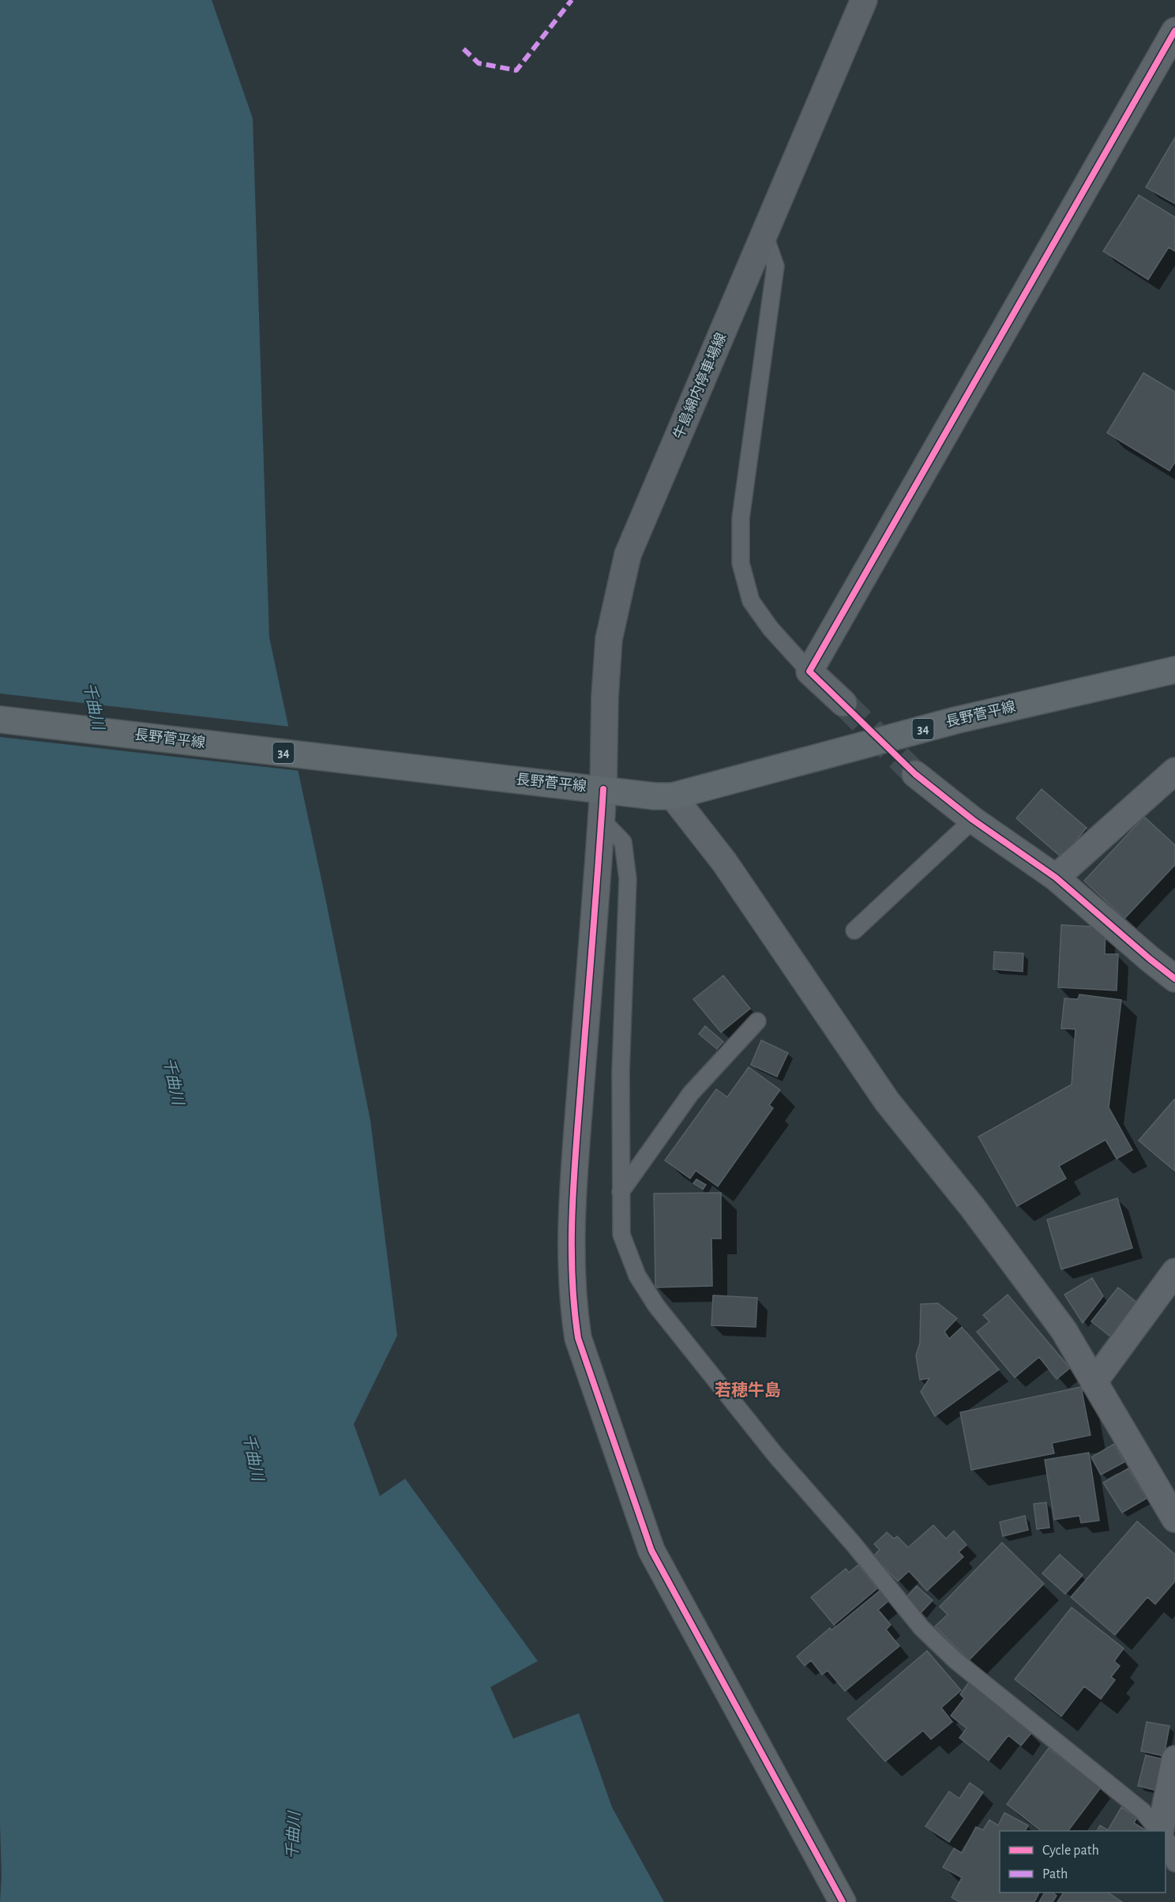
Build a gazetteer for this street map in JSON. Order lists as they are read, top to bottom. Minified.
{"streets":{"main road":["牛島綿内停車場線","長野菅平線","34"]},"crossings":[["牛島綿内停車場線","長野菅平線"]],"districts":["若穂牛島"],"water":["千曲川"],"legend":["Cycle path","Path"]}
